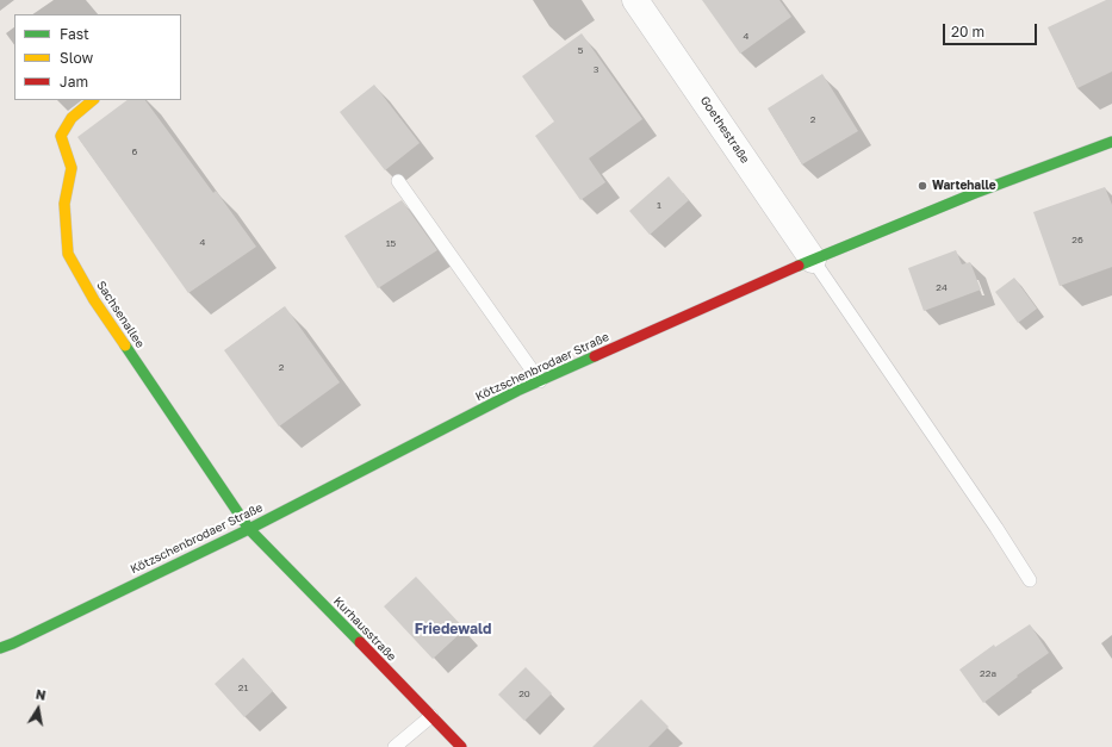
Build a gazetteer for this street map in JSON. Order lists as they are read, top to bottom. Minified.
{"streets":{"street":["Goethestraße","Sachsenallee","Kötzschenbrodaer Straße","Kurhausstraße"]},"crossings":[["Goethestraße","Kötzschenbrodaer Straße"],["Sachsenallee","Kötzschenbrodaer Straße"],["Sachsenallee","Kurhausstraße"],["Kötzschenbrodaer Straße","Kurhausstraße"]],"districts":["Friedewald"],"places":["Wartehalle"],"house_numbers":["4","5","3","2","6","1","26","4","15","24","2","22a","21","20"],"legend":["Fast","Slow","Jam"],"scale_bar":"20 m","north":"top"}
